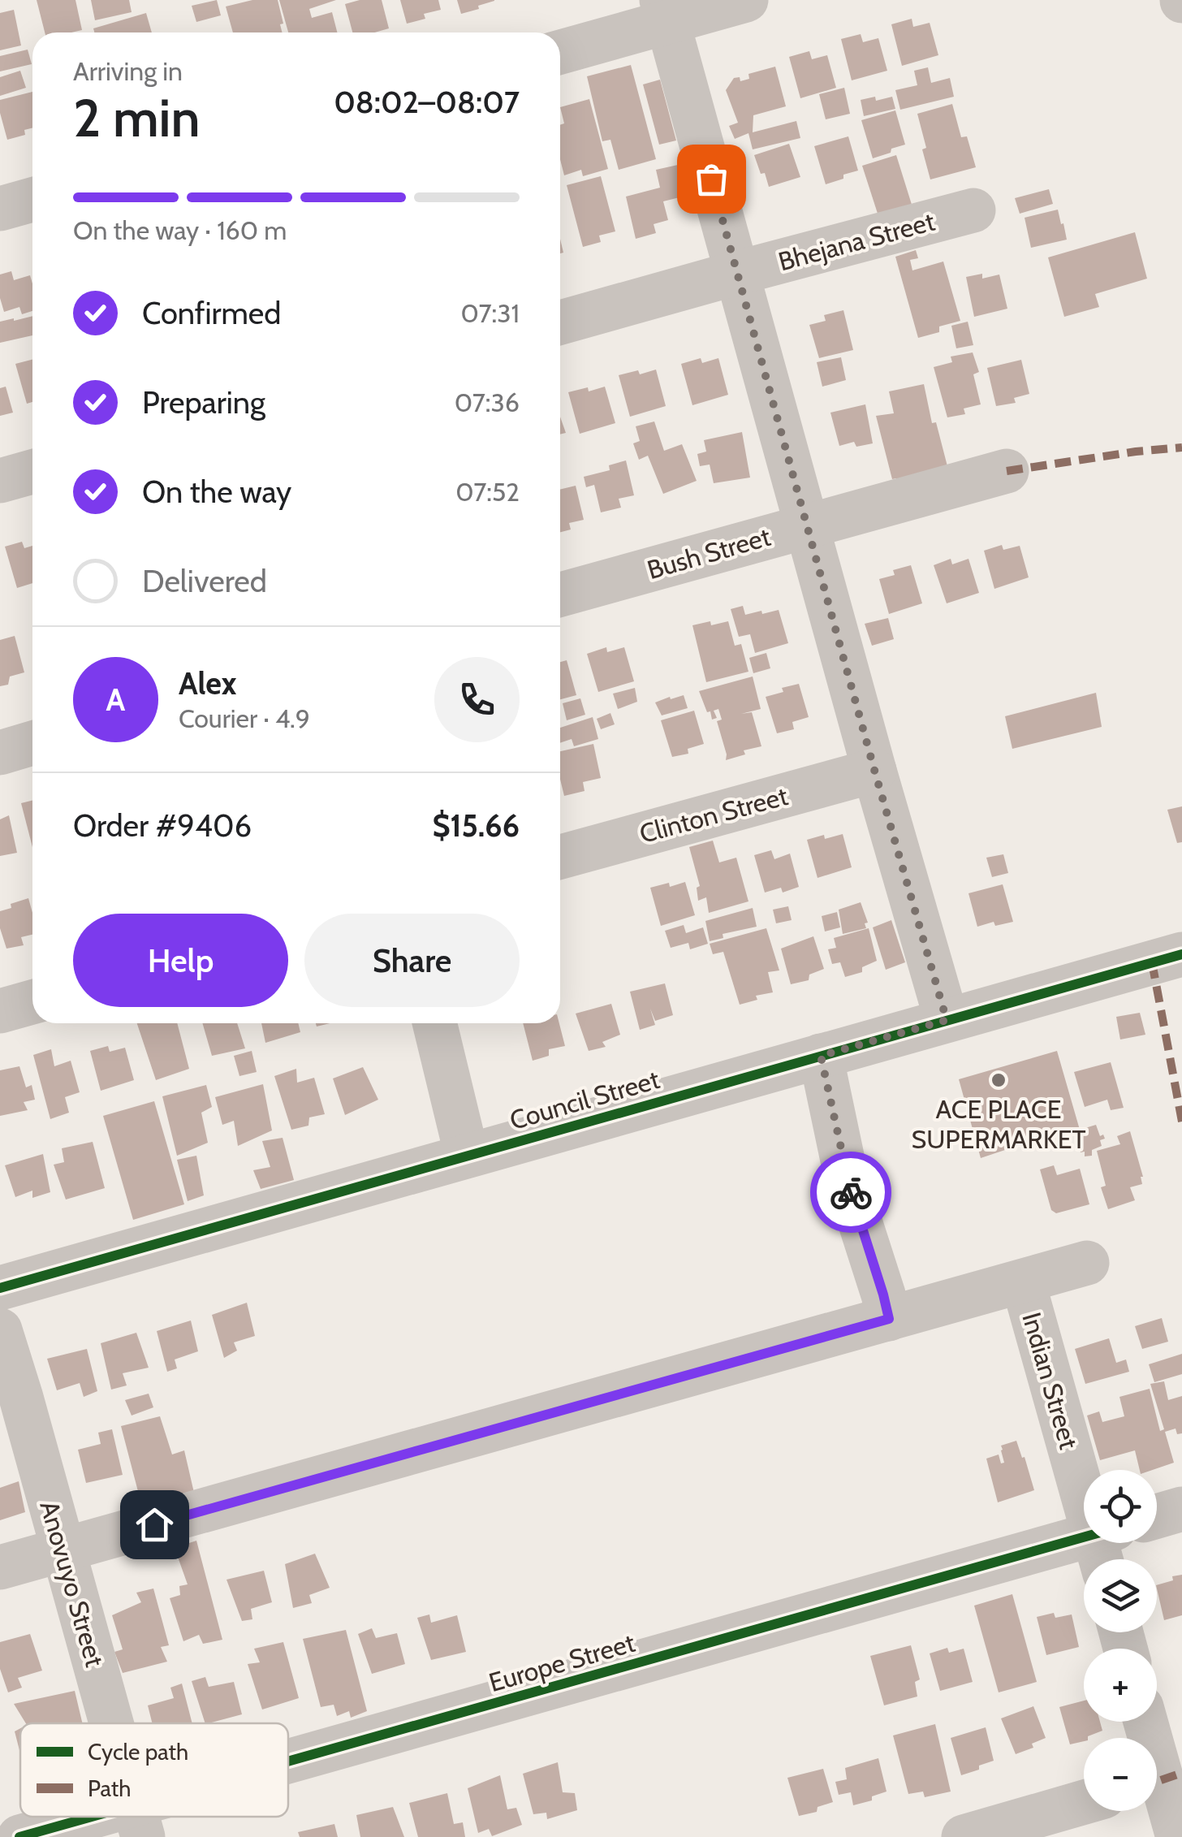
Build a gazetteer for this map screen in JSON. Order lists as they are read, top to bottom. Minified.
{"streets":{"street":["Bhejana Street","Bush Street","Clinton Street","Council Street","Indian Street","Anovuyo Street","Europe Street"]},"crossings":[["Indian Street","Europe Street"]],"places":["ACE PLACE SUPERMARKET"],"legend":["Cycle path","Path"],"page":{"heading":["2 min","Arriving in","08:02–08:07"],"panel":["Alex","Courier · 4.9","Order #9406","$15.66"],"bar":"On the way · 160 m","list":[["Confirmed","07:31"],["Preparing","07:36"],["On the way","07:52"],"Delivered"],"round":"A","buttons":["Help","Share"],"map_buttons":["+","−"]}}
